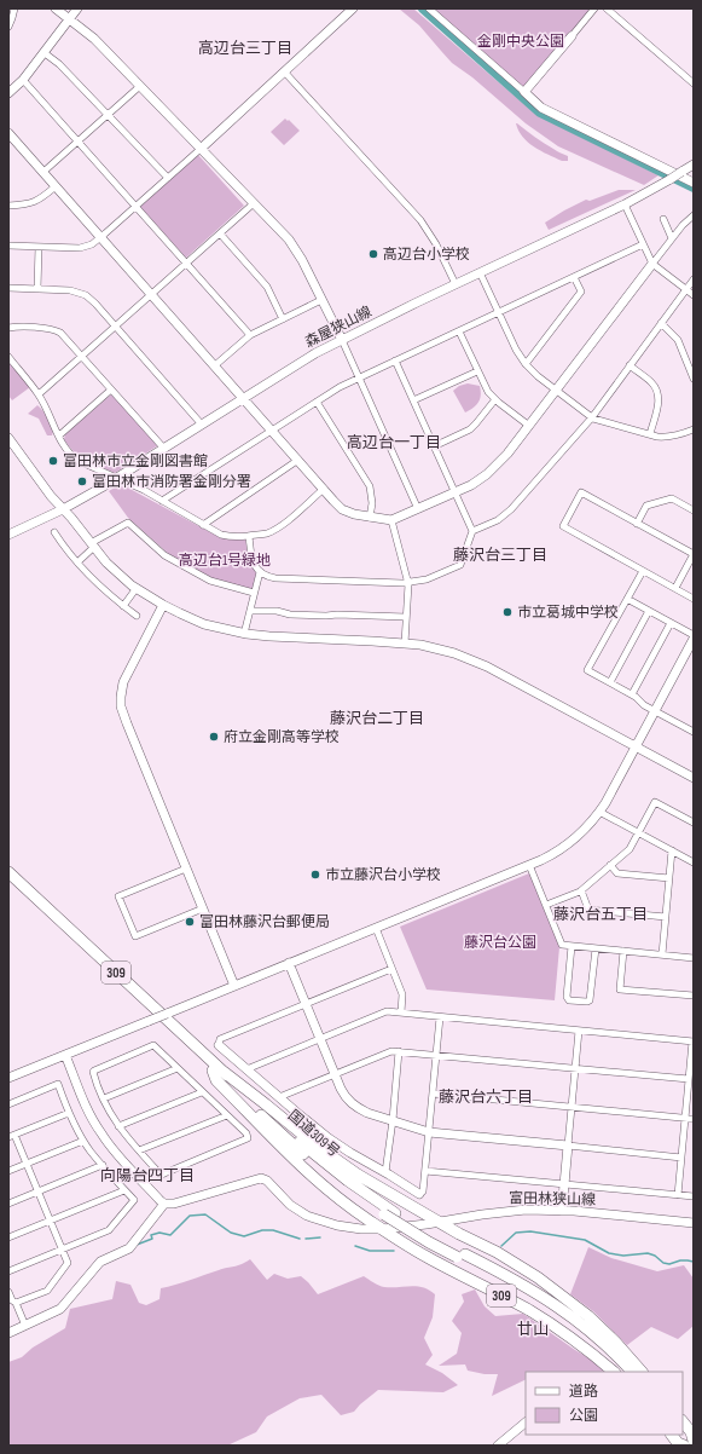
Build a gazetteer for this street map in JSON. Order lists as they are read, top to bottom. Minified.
{"streets":{"highway":["309","国道309号"],"street":["森屋狭山線","富田林狭山線"]},"crossings":[["309","国道309号"],["309","富田林狭山線"]],"districts":["高辺台三丁目","高辺台一丁目","藤沢台三丁目","藤沢台二丁目","藤沢台五丁目","藤沢台六丁目","向陽台四丁目","廿山"],"parks":["金剛中央公園","高辺台1号緑地","藤沢台公園"],"places":["高辺台小学校","富田林市立金剛図書館","富田林市消防署金剛分署","市立葛城中学校","府立金剛高等学校","市立藤沢台小学校","富田林藤沢台郵便局"],"legend":["道路","公園"]}
